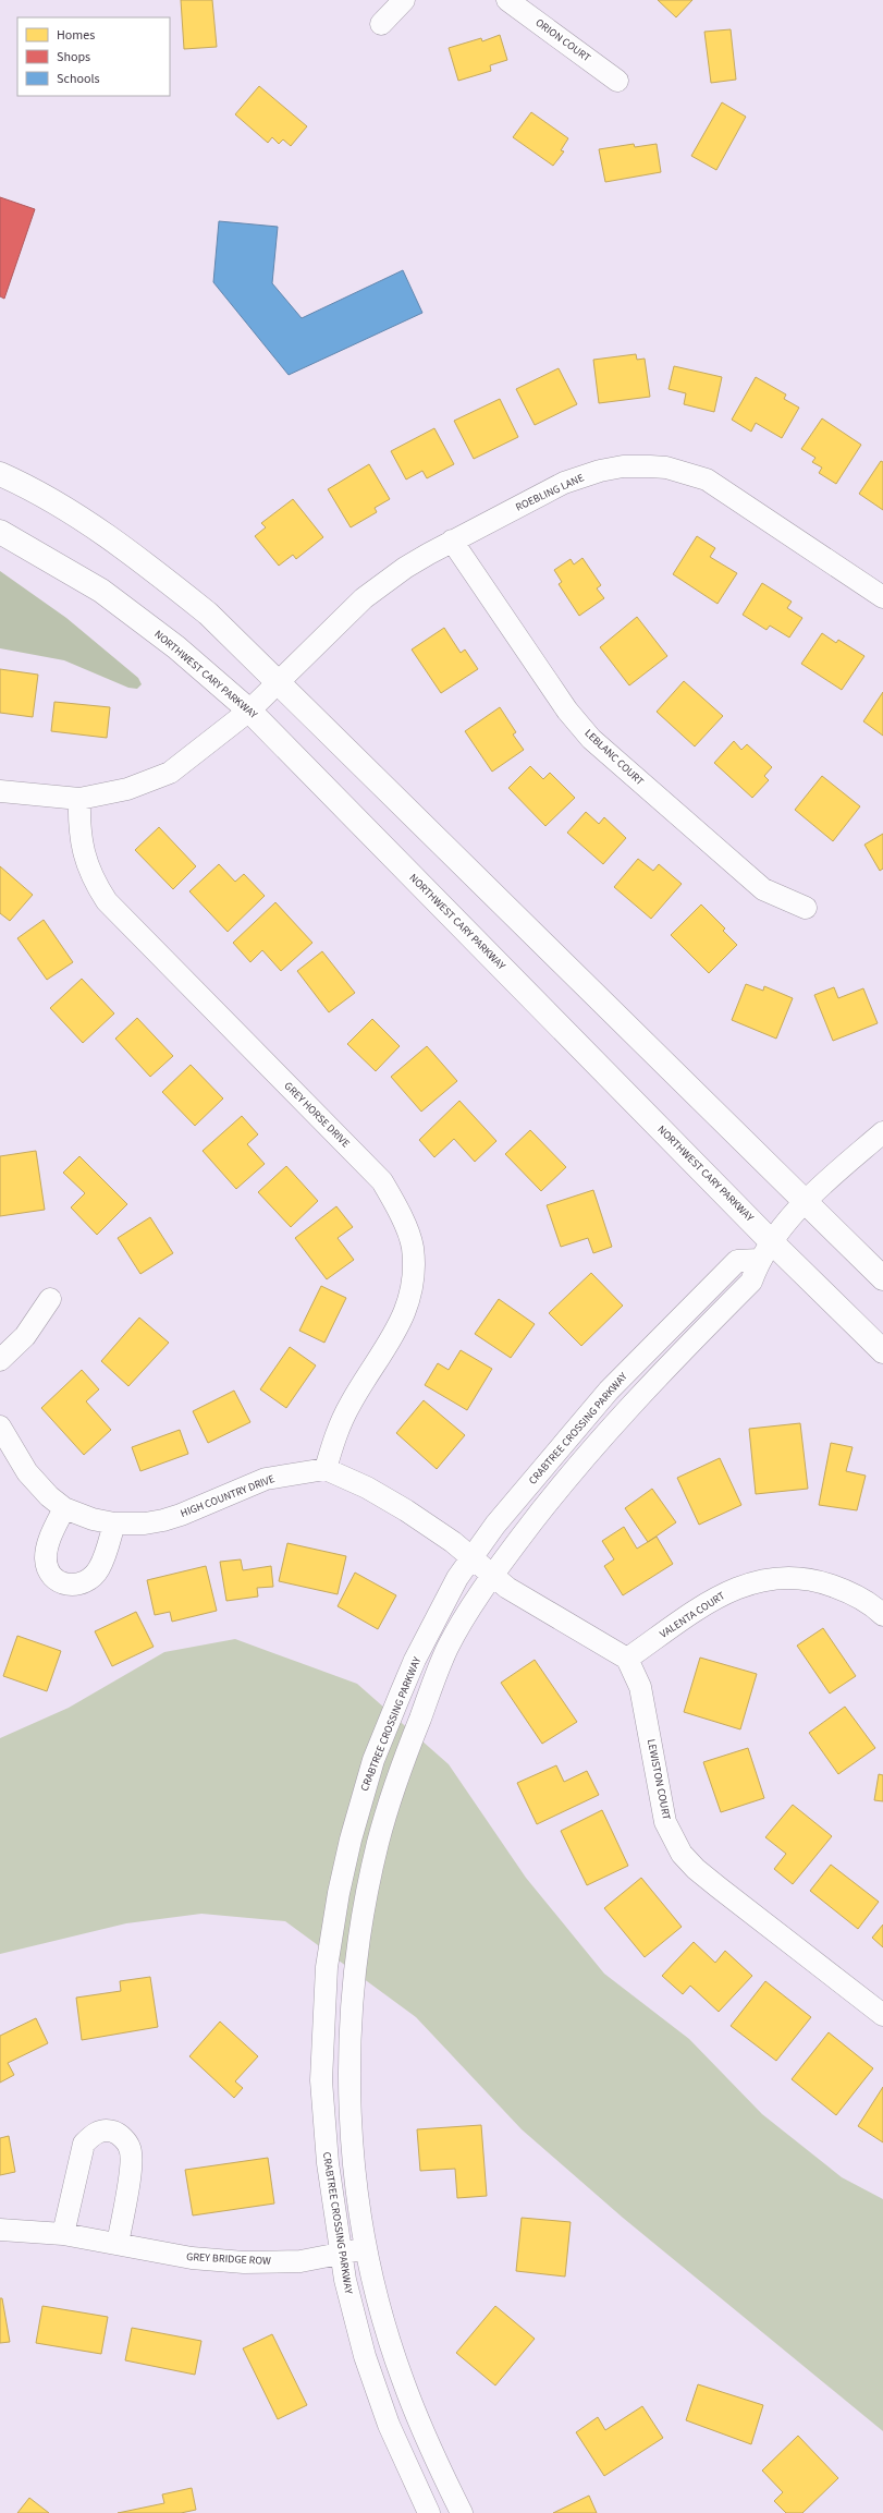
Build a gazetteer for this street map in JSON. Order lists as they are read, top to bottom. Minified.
{"streets":{"main road":["NORTHWEST CARY PARKWAY"],"street":["ORION COURT","ROEBLING LANE","LEBLANC COURT","GREY HORSE DRIVE","CRABTREE CROSSING PARKWAY","HIGH COUNTRY DRIVE","VALENTA COURT","LEWISTON COURT","GREY BRIDGE ROW"]},"crossings":[["ROEBLING LANE","NORTHWEST CARY PARKWAY"],["ROEBLING LANE","LEBLANC COURT"],["NORTHWEST CARY PARKWAY","CRABTREE CROSSING PARKWAY"],["GREY HORSE DRIVE","HIGH COUNTRY DRIVE"],["CRABTREE CROSSING PARKWAY","GREY BRIDGE ROW"],["VALENTA COURT","LEWISTON COURT"]],"legend":["Homes","Shops","Schools"]}
